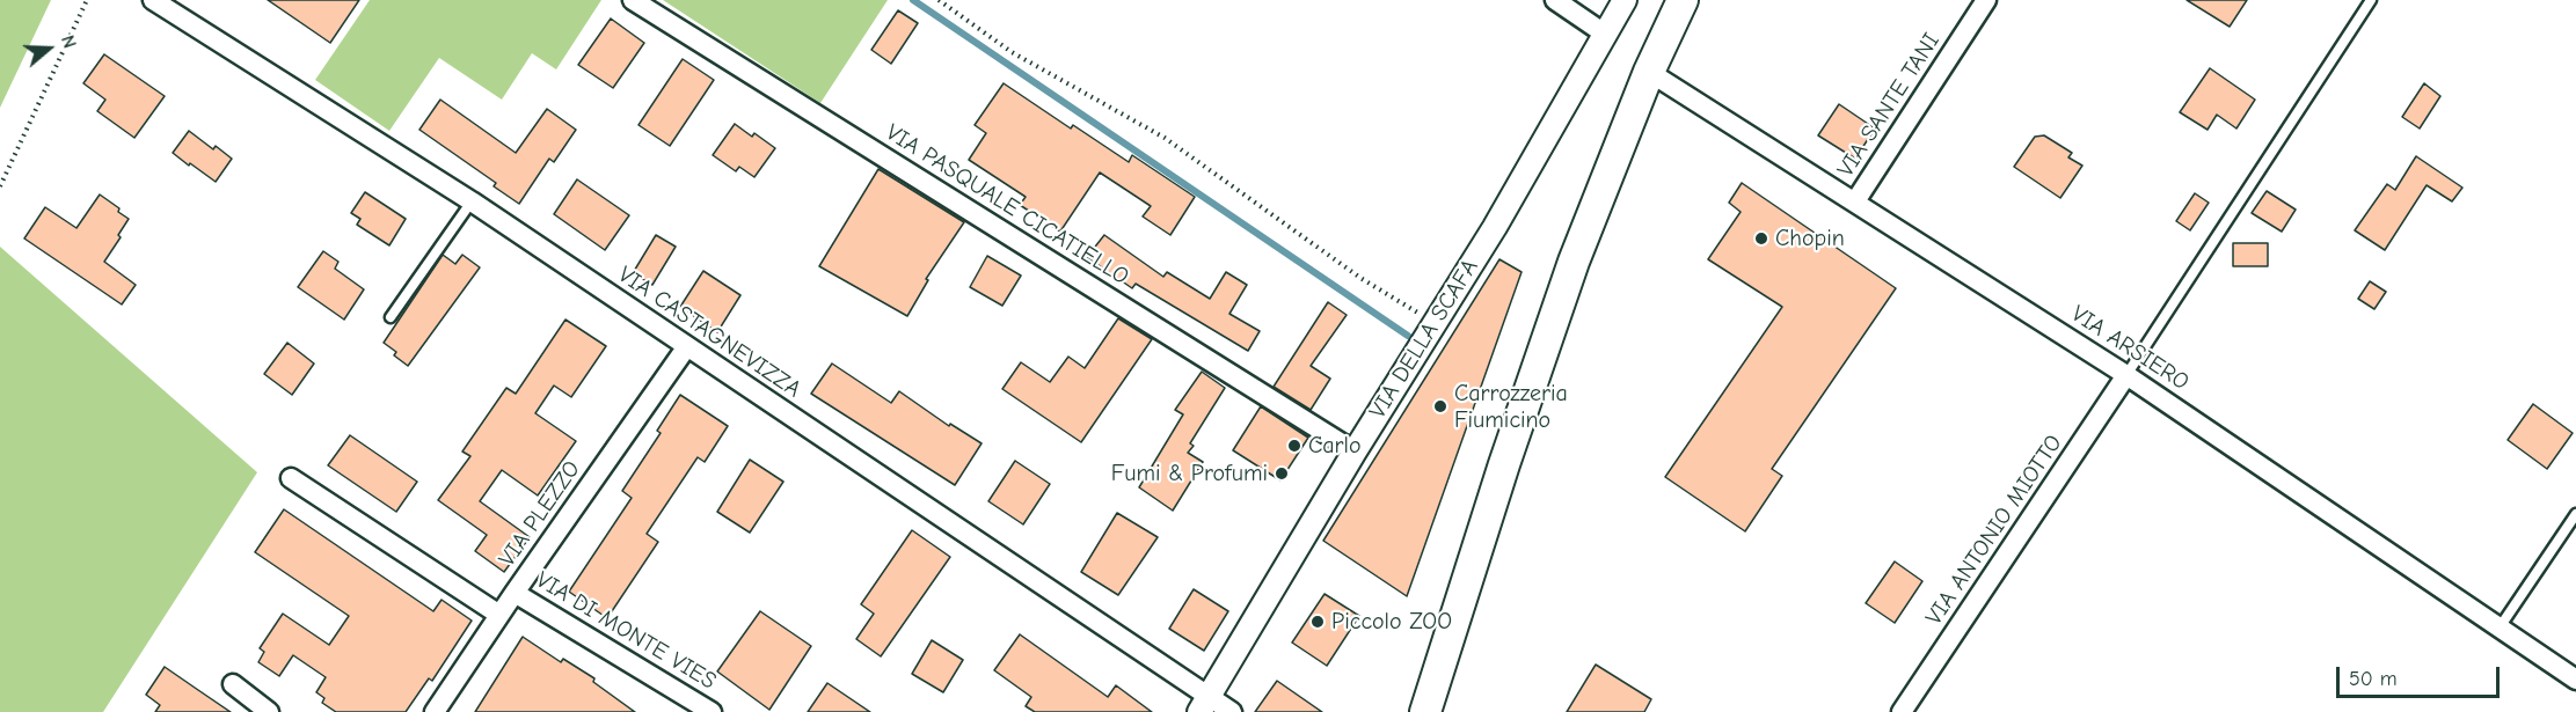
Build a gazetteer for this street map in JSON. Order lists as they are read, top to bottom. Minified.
{"streets":{"street":["VIA SANTE TANI","VIA PASQUALE CICATIELLO","VIA CASTAGNEVIZZA","VIA DELLA SCAFA","VIA ARSIERO","VIA PLEZZO","VIA ANTONIO MIOTTO","VIA DI MONTE VIES"]},"crossings":[["VIA SANTE TANI","VIA ARSIERO"],["VIA PASQUALE CICATIELLO","VIA DELLA SCAFA"],["VIA CASTAGNEVIZZA","VIA DELLA SCAFA"],["VIA CASTAGNEVIZZA","VIA PLEZZO"],["VIA ARSIERO","VIA ANTONIO MIOTTO"],["VIA PLEZZO","VIA DI MONTE VIES"]],"places":["Chopin","Carrozzeria Fiumicino","Carlo","Fumi & Profumi","Piccolo ZOO"],"scale_bar":"50 m","north":"right"}
